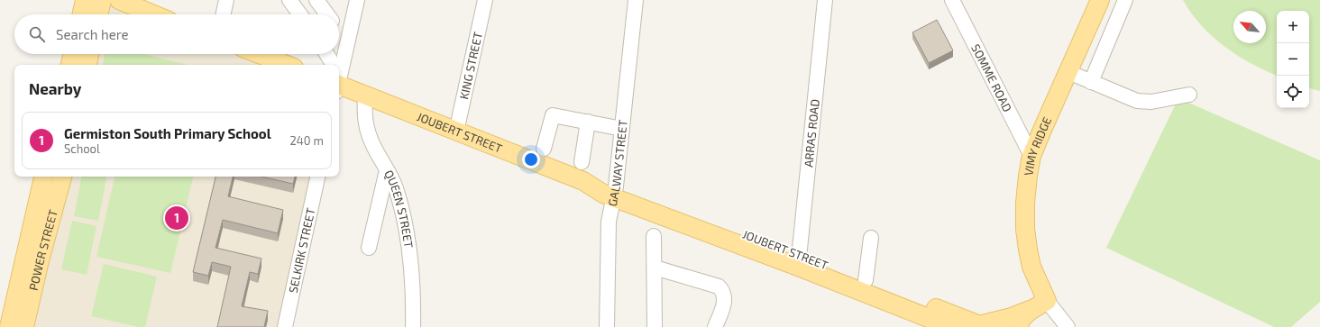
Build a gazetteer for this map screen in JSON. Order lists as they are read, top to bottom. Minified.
{"streets":{"main road":["JOUBERT STREET","VIMY RIDGE","POWER STREET"],"street":["KING STREET","SOMME ROAD","ARRAS ROAD","GALWAY STREET","QUEEN STREET","SELKIRK STREET"]},"crossings":[["KING STREET","JOUBERT STREET"],["SOMME ROAD","VIMY RIDGE"],["JOUBERT STREET","ARRAS ROAD"],["JOUBERT STREET","GALWAY STREET"],["JOUBERT STREET","QUEEN STREET"]],"north":"top left","page":{"map_buttons":["+","−"],"search":"Search here","heading":"Nearby","list":[{"mark":"1","name":"Germiston South Primary School","note":"School","value":"240 m"}],"pins":"1"}}
